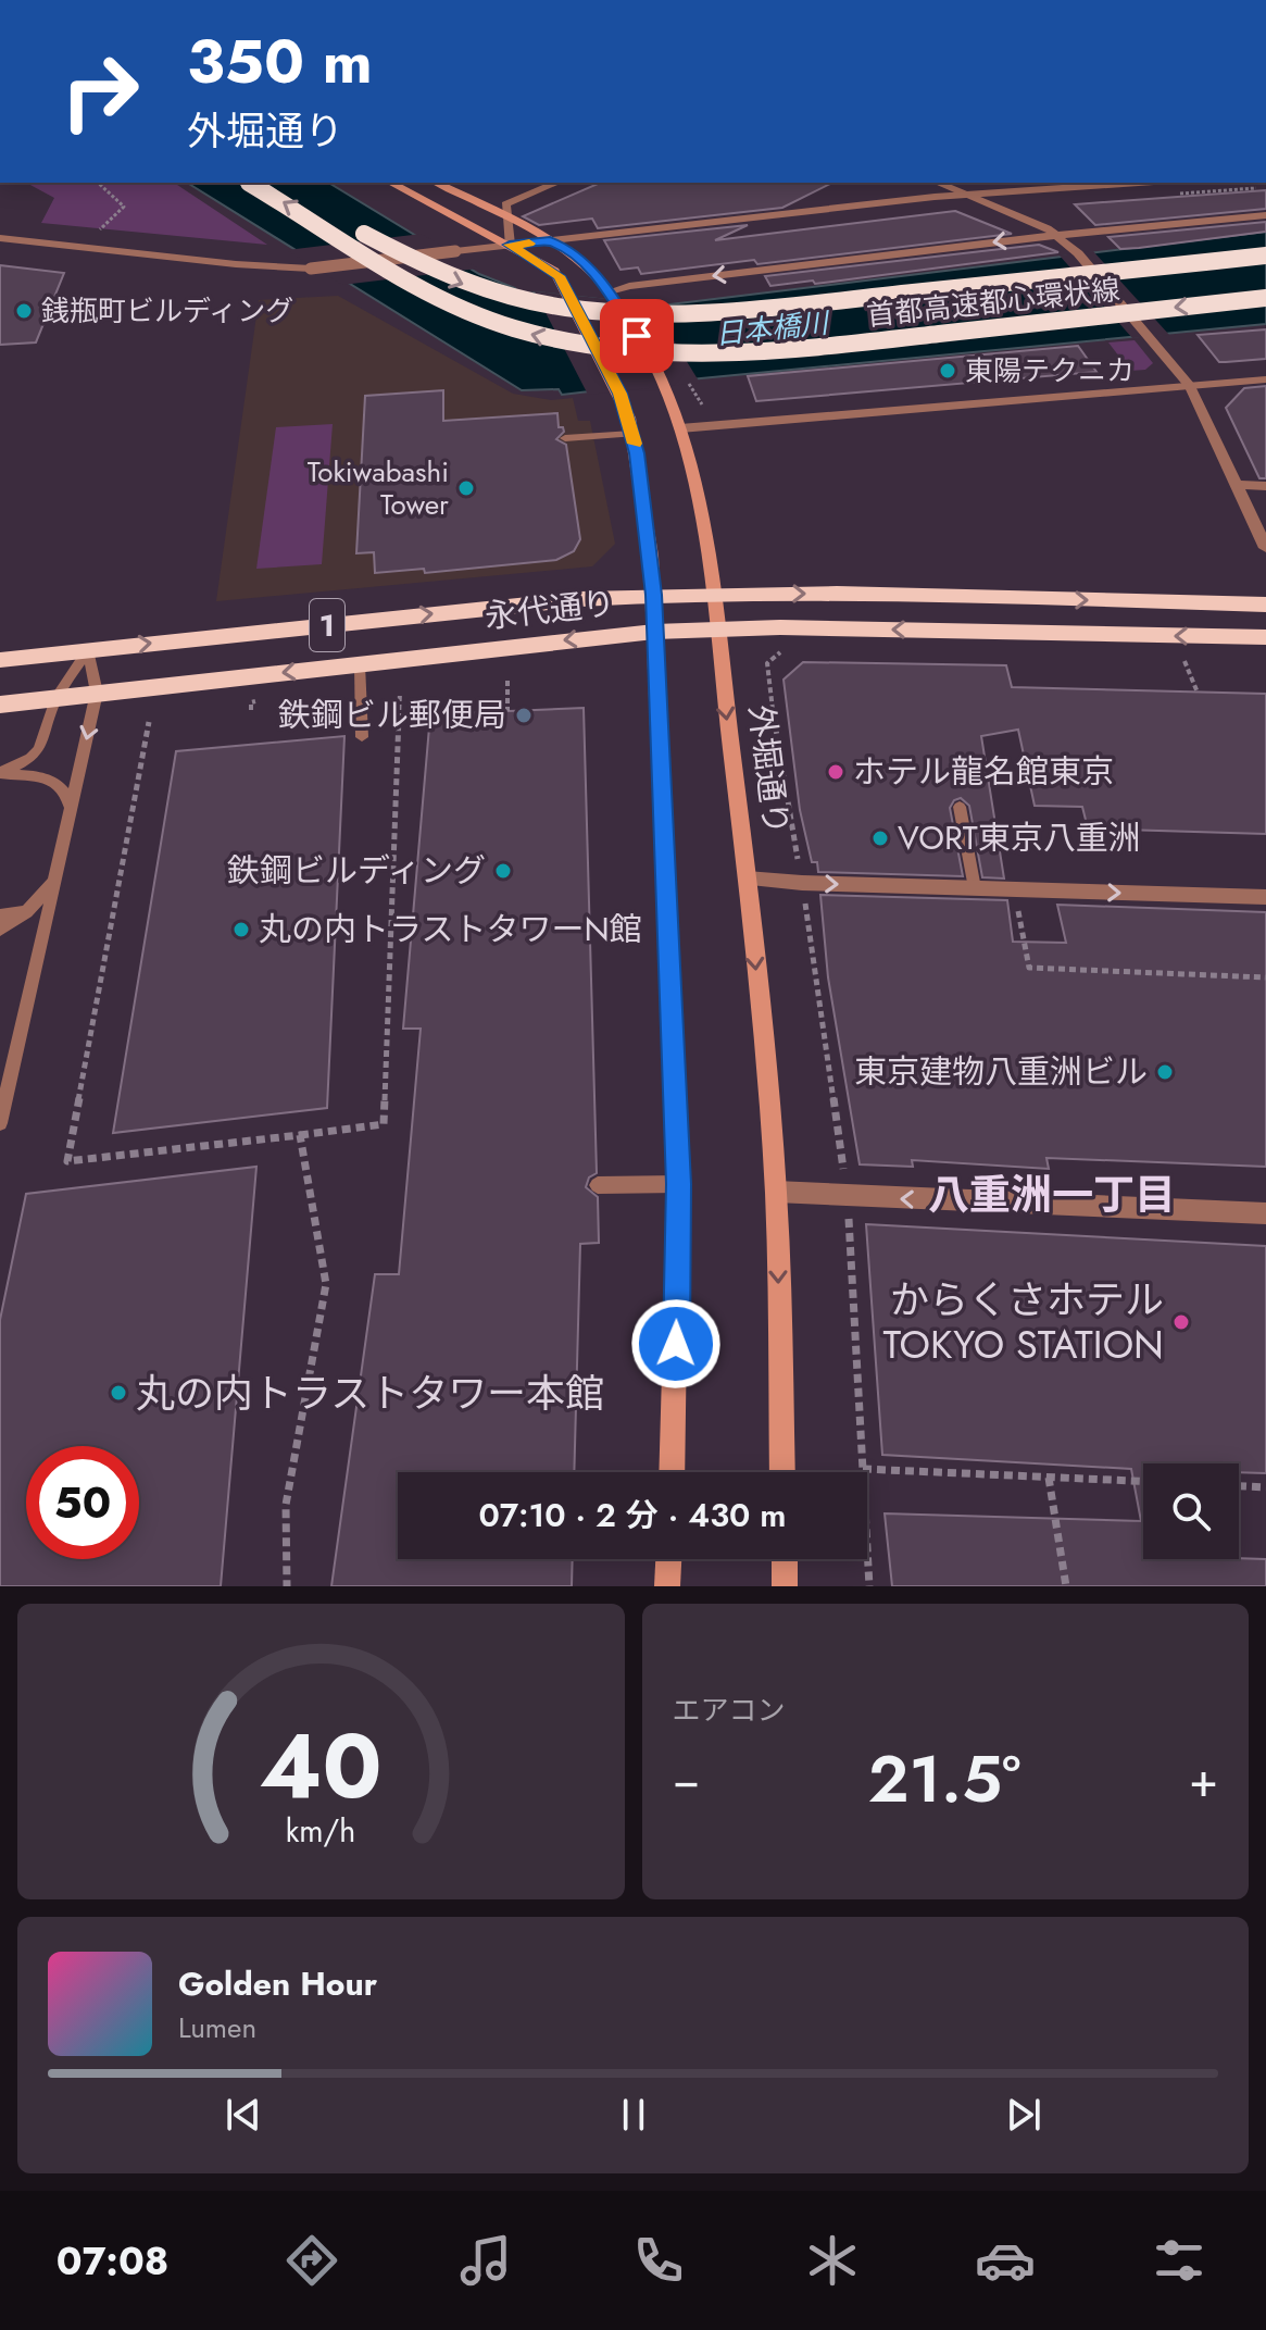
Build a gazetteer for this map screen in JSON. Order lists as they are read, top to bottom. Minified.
{"streets":{"highway":["首都高速都心環状線","永代通り","1"],"main road":["外堀通り"]},"crossings":[["永代通り","外堀通り"]],"districts":["八重洲一丁目"],"water":["日本橋川"],"places":["銭瓶町ビルディング","東陽テクニカ","Tokiwabashi Tower","鉄鋼ビル郵便局","ホテル龍名館東京","VORT東京八重洲","鉄鋼ビルディング","丸の内トラストタワーN館","東京建物八重洲ビル","からくさホテル TOKYO STATION","丸の内トラストタワー本館"],"page":{"turn":["350 m","外堀通り"],"limit":"50","trip":"07:10 · 2 分 · 430 m","tile":"エアコン","heat":["−","21.5°","+"],"song":["Golden Hour","Lumen"],"tabs":"07:08","gauge":["40","km/h"]}}
